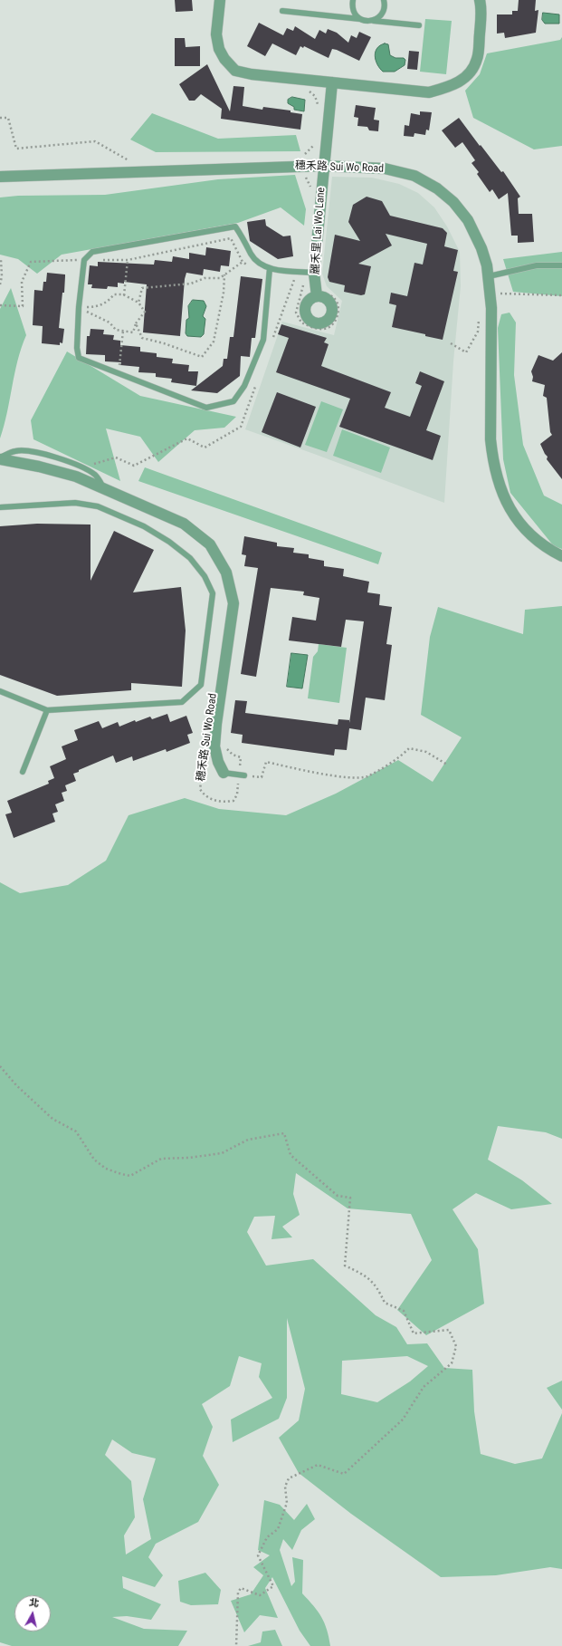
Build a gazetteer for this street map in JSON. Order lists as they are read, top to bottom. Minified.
{"streets":{"street":["穗禾路 Sui Wo Road","麗禾里 Lai Wo Lane"]},"crossings":[["穗禾路 Sui Wo Road","麗禾里 Lai Wo Lane"]],"north":"top"}
